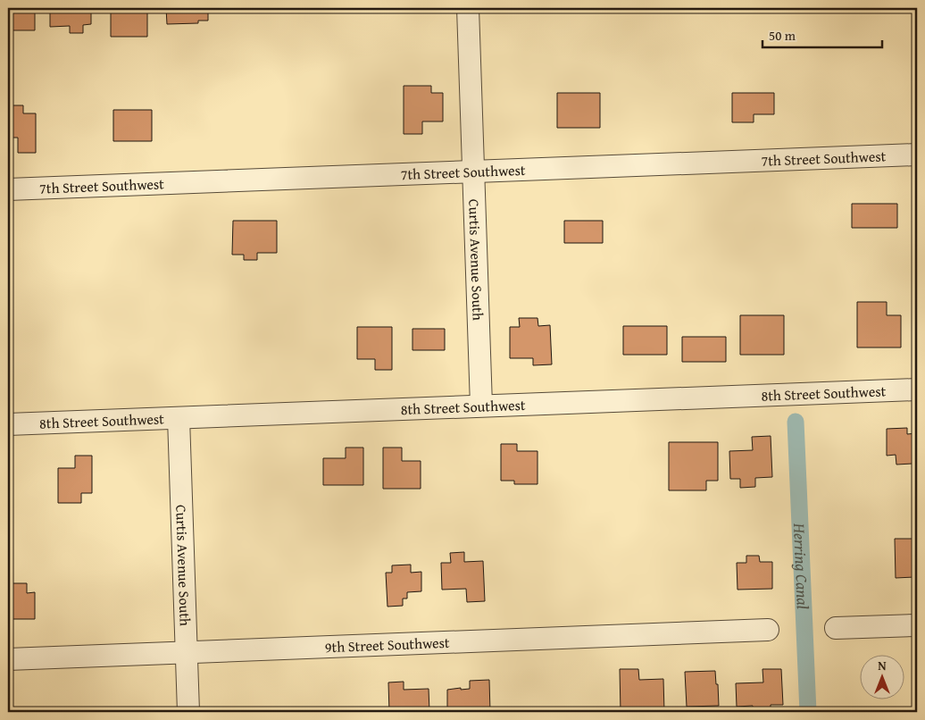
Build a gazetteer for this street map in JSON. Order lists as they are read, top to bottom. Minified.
{"streets":{"street":["7th Street Southwest","Curtis Avenue South","8th Street Southwest","9th Street Southwest"]},"crossings":[["7th Street Southwest","Curtis Avenue South"],["Curtis Avenue South","8th Street Southwest"],["Curtis Avenue South","9th Street Southwest"]],"water":["Herring Canal"],"scale_bar":"50 m","north":"top"}
